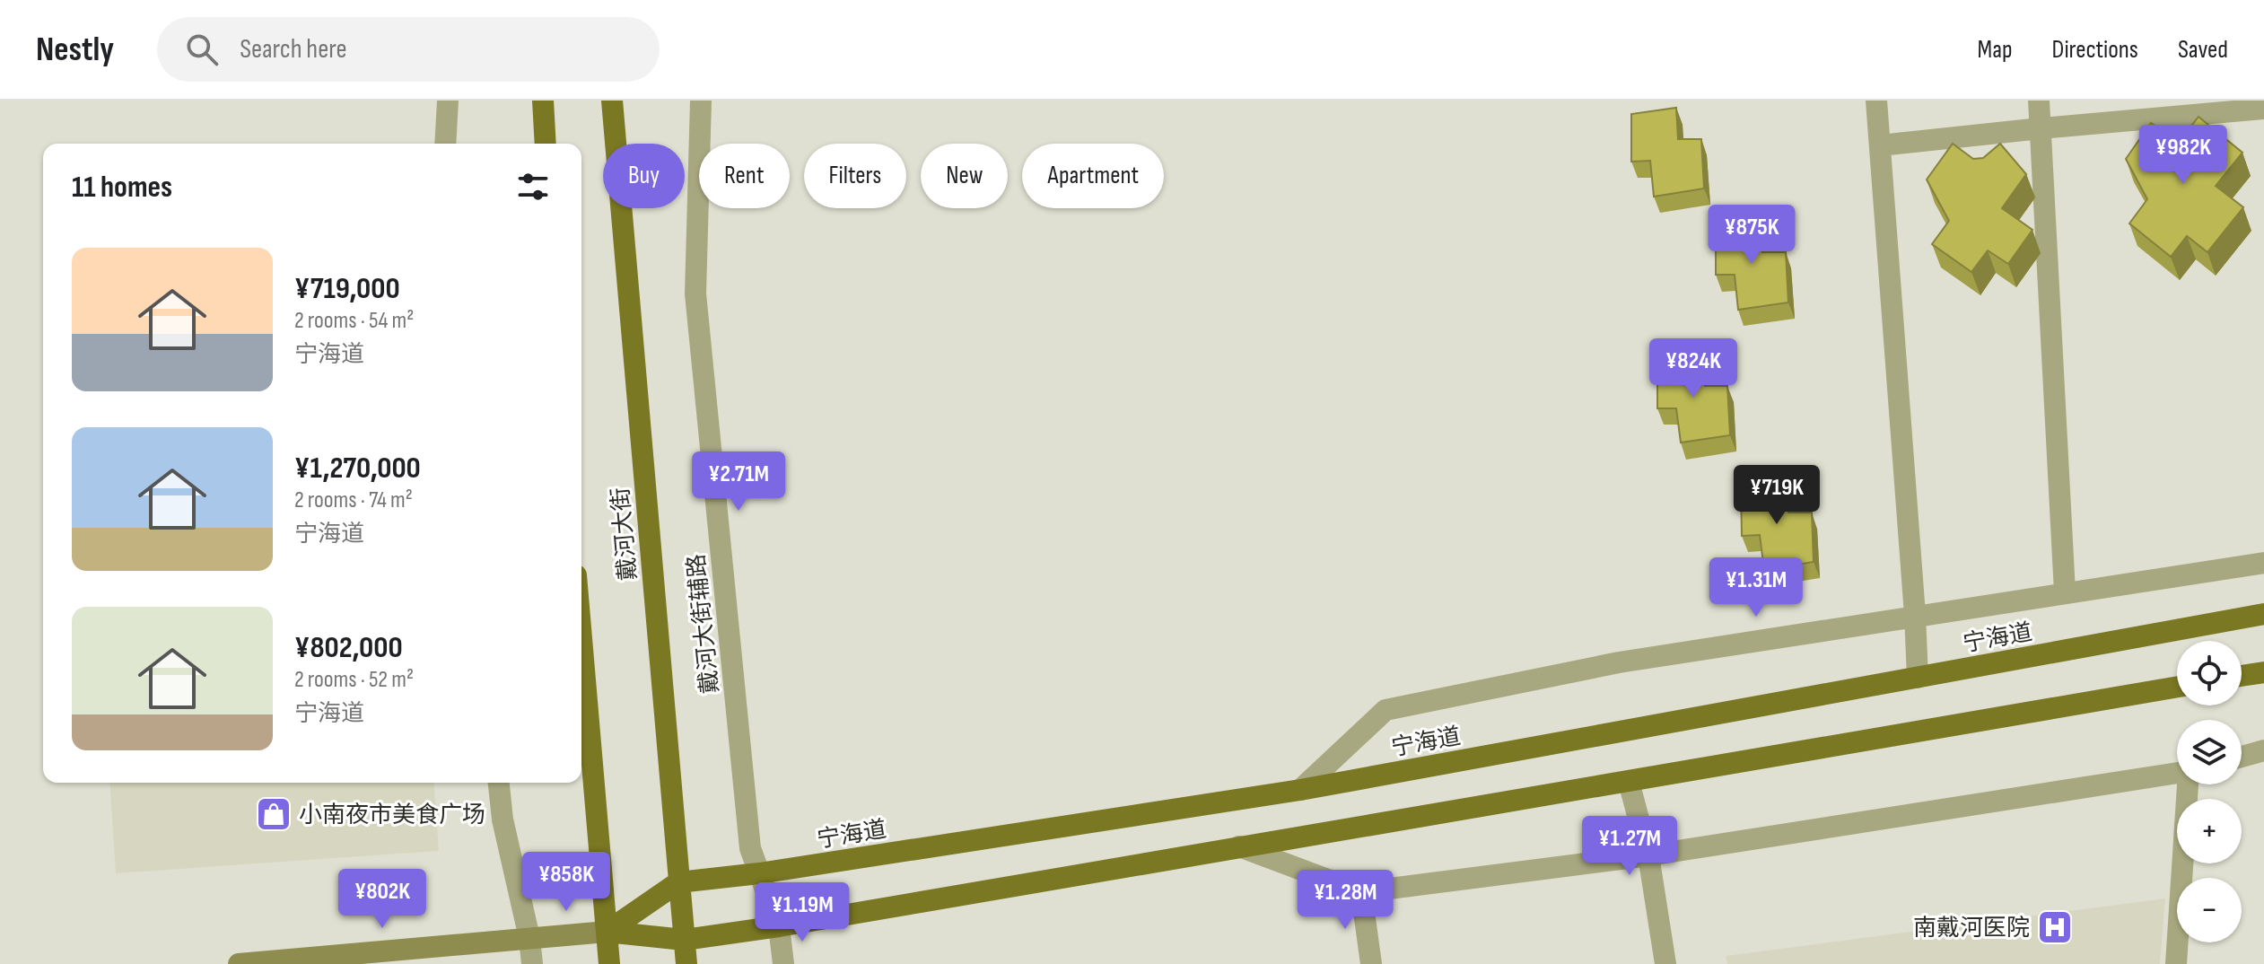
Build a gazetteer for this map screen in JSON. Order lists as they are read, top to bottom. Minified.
{"streets":{"main road":["戴河大街","宁海道"],"street":["戴河大街辅路"]},"crossings":[["戴河大街","宁海道"],["戴河大街辅路","宁海道"]],"places":{"shop":["小南夜市美食广场"],"hospital":["南戴河医院"]},"page":{"header":"Nestly","search":"Search here","nav":["Map","Directions","Saved"],"price":["¥982K","¥875K","¥824K","¥2.71M","¥719K","¥1.31M","¥1.27M","¥858K","¥802K","¥1.28M","¥1.19M"],"chip":["Buy","Rent","Filters","New","Apartment"],"heading":"11 homes","list":[{"name":"¥719,000","note":"2 rooms · 54 m² · 宁海道"},{"name":"¥1,270,000","note":"2 rooms · 74 m² · 宁海道"},{"name":"¥802,000","note":"2 rooms · 52 m² · 宁海道"}],"map_buttons":["+","−"]}}
